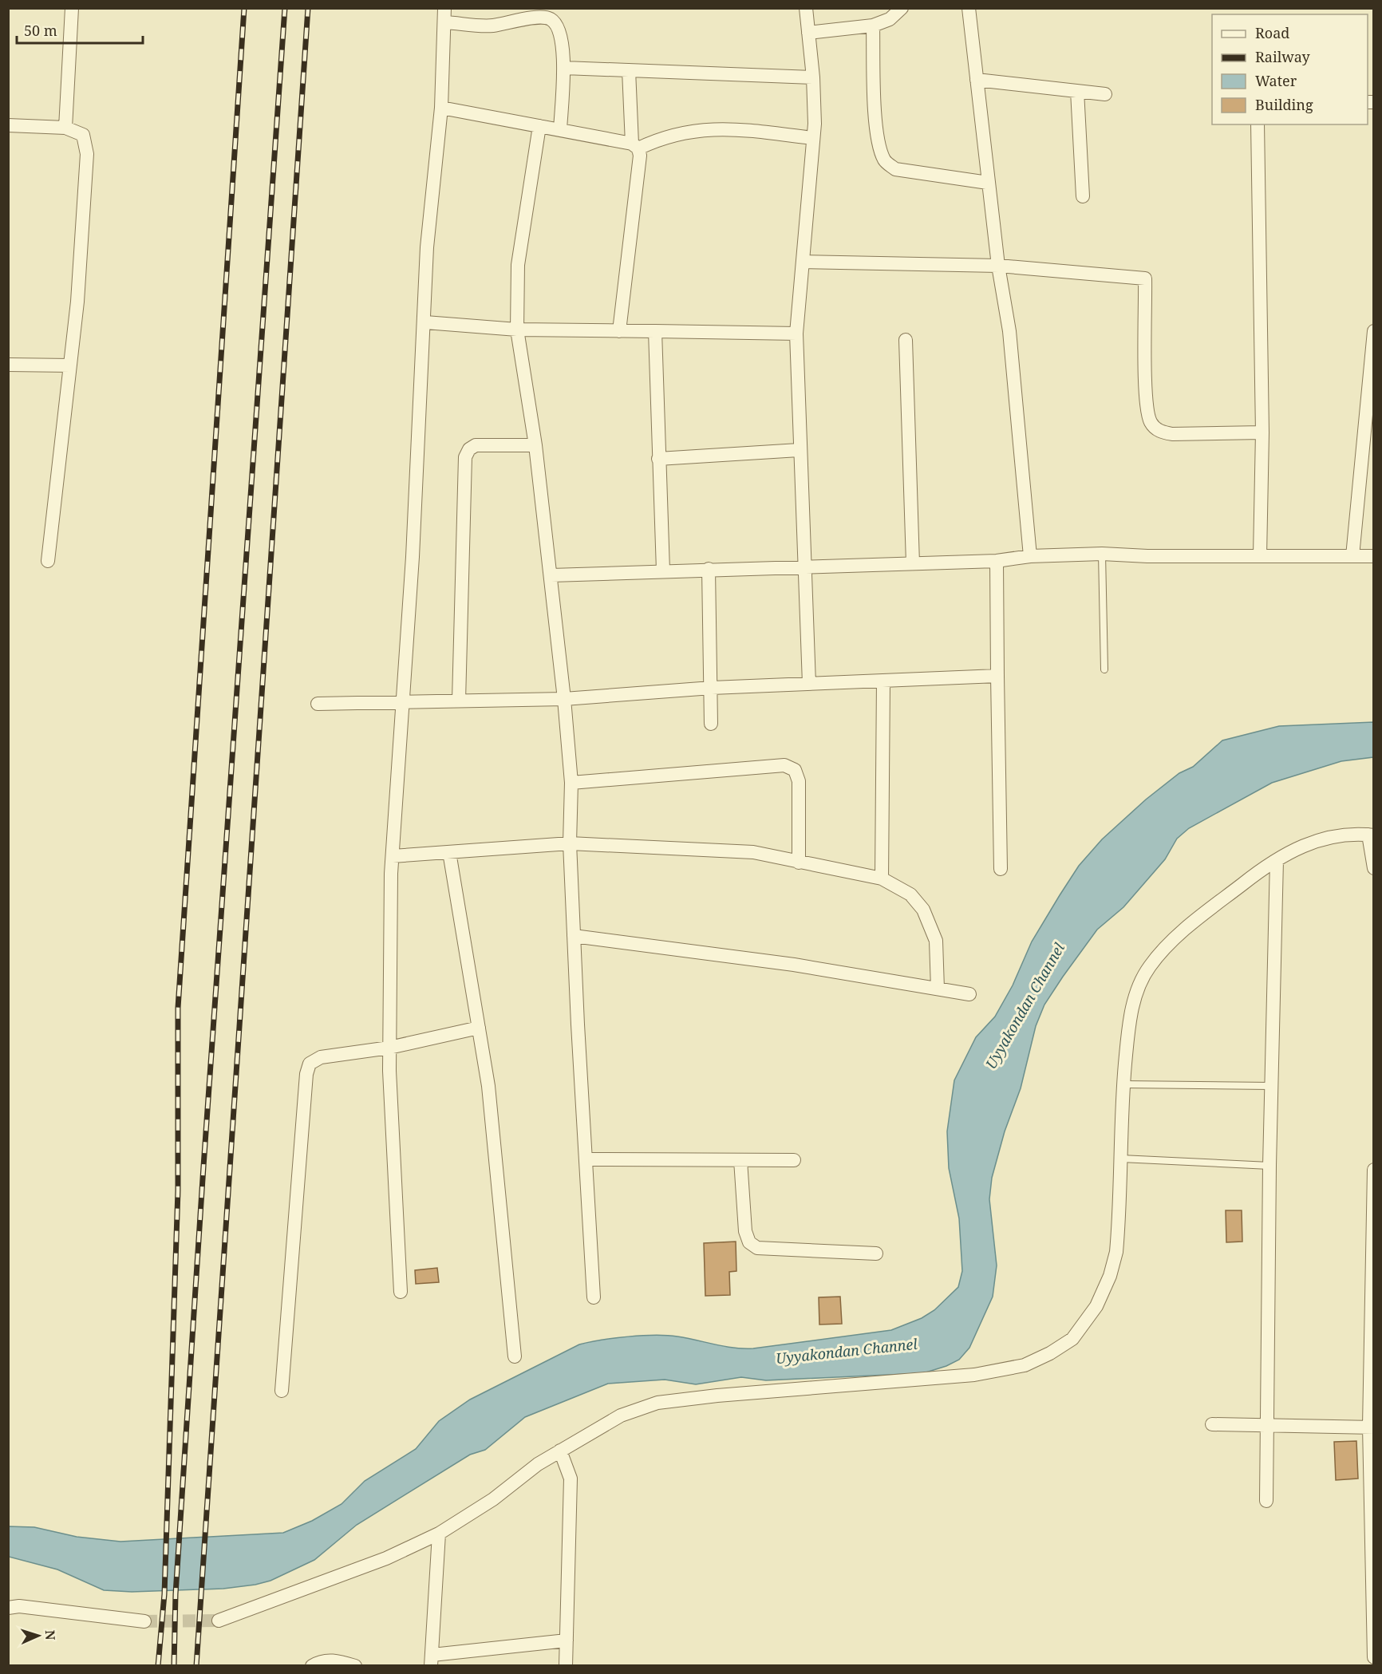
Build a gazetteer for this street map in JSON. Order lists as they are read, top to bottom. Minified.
{"water":["Uyyakondan Channel"],"legend":["Road","Railway","Water","Building"],"scale_bar":"50 m","north":"right"}
